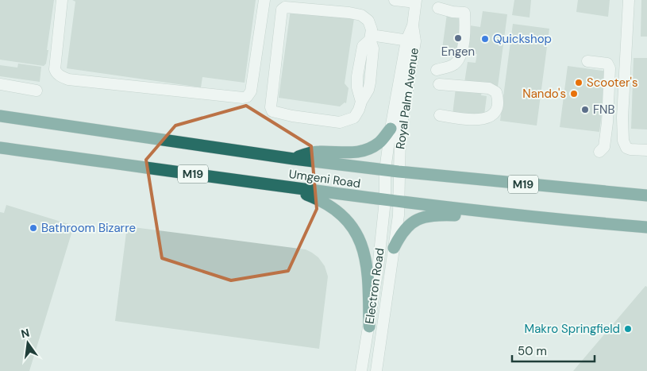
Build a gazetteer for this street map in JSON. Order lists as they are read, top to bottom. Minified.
{"streets":{"highway":["M19","Umgeni Road"],"street":["Royal Palm Avenue","Electron Road"]},"crossings":[["Royal Palm Avenue","Umgeni Road"],["Royal Palm Avenue","Electron Road"],["Umgeni Road","Electron Road"]],"places":["Engen","Quickshop","Scooter's","Nando's","FNB","Bathroom Bizarre","Makro Springfield"],"scale_bar":"50 m","north":"top"}
